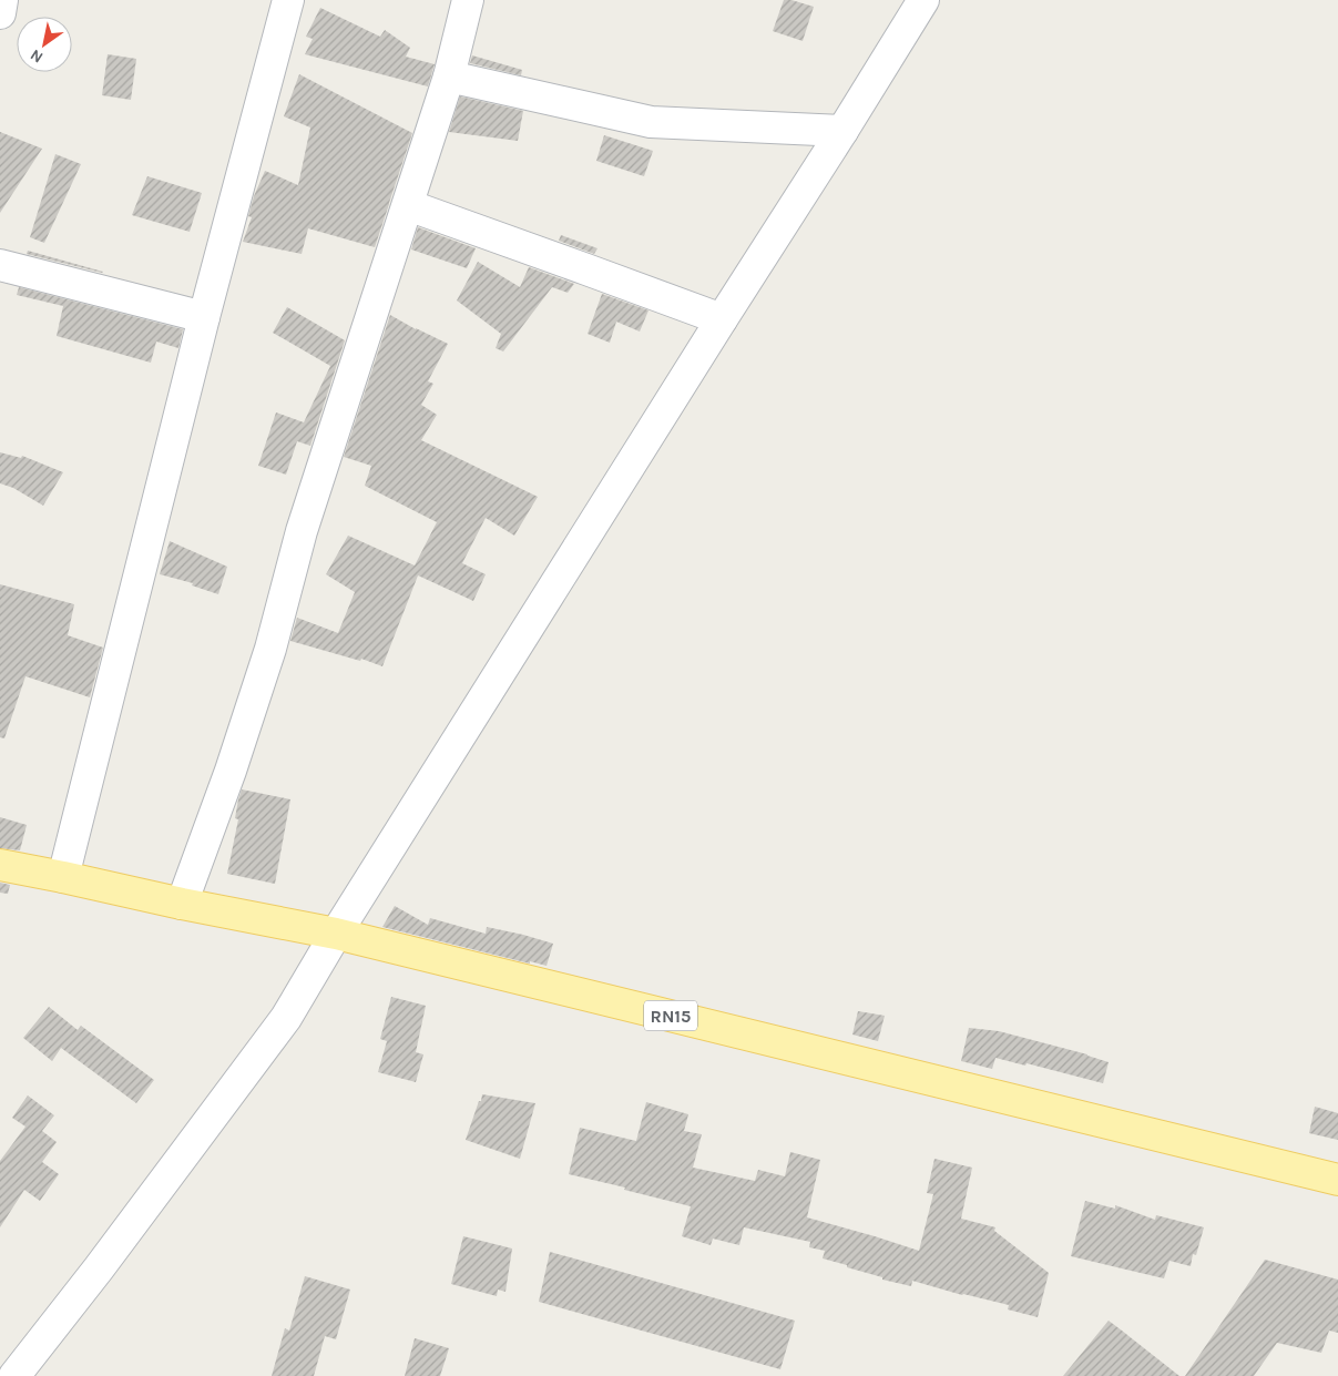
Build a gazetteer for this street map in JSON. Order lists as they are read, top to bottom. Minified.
{"streets":{"main road":["RN15"]},"north":"bottom left"}
